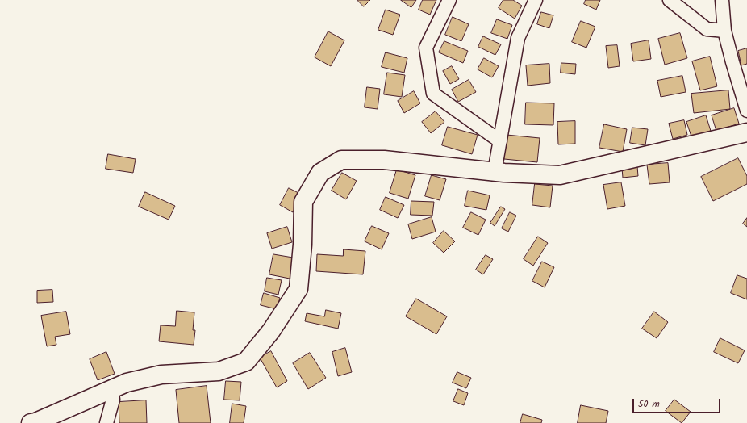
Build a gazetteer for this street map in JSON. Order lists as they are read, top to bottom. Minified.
{"scale_bar":"50 m"}
